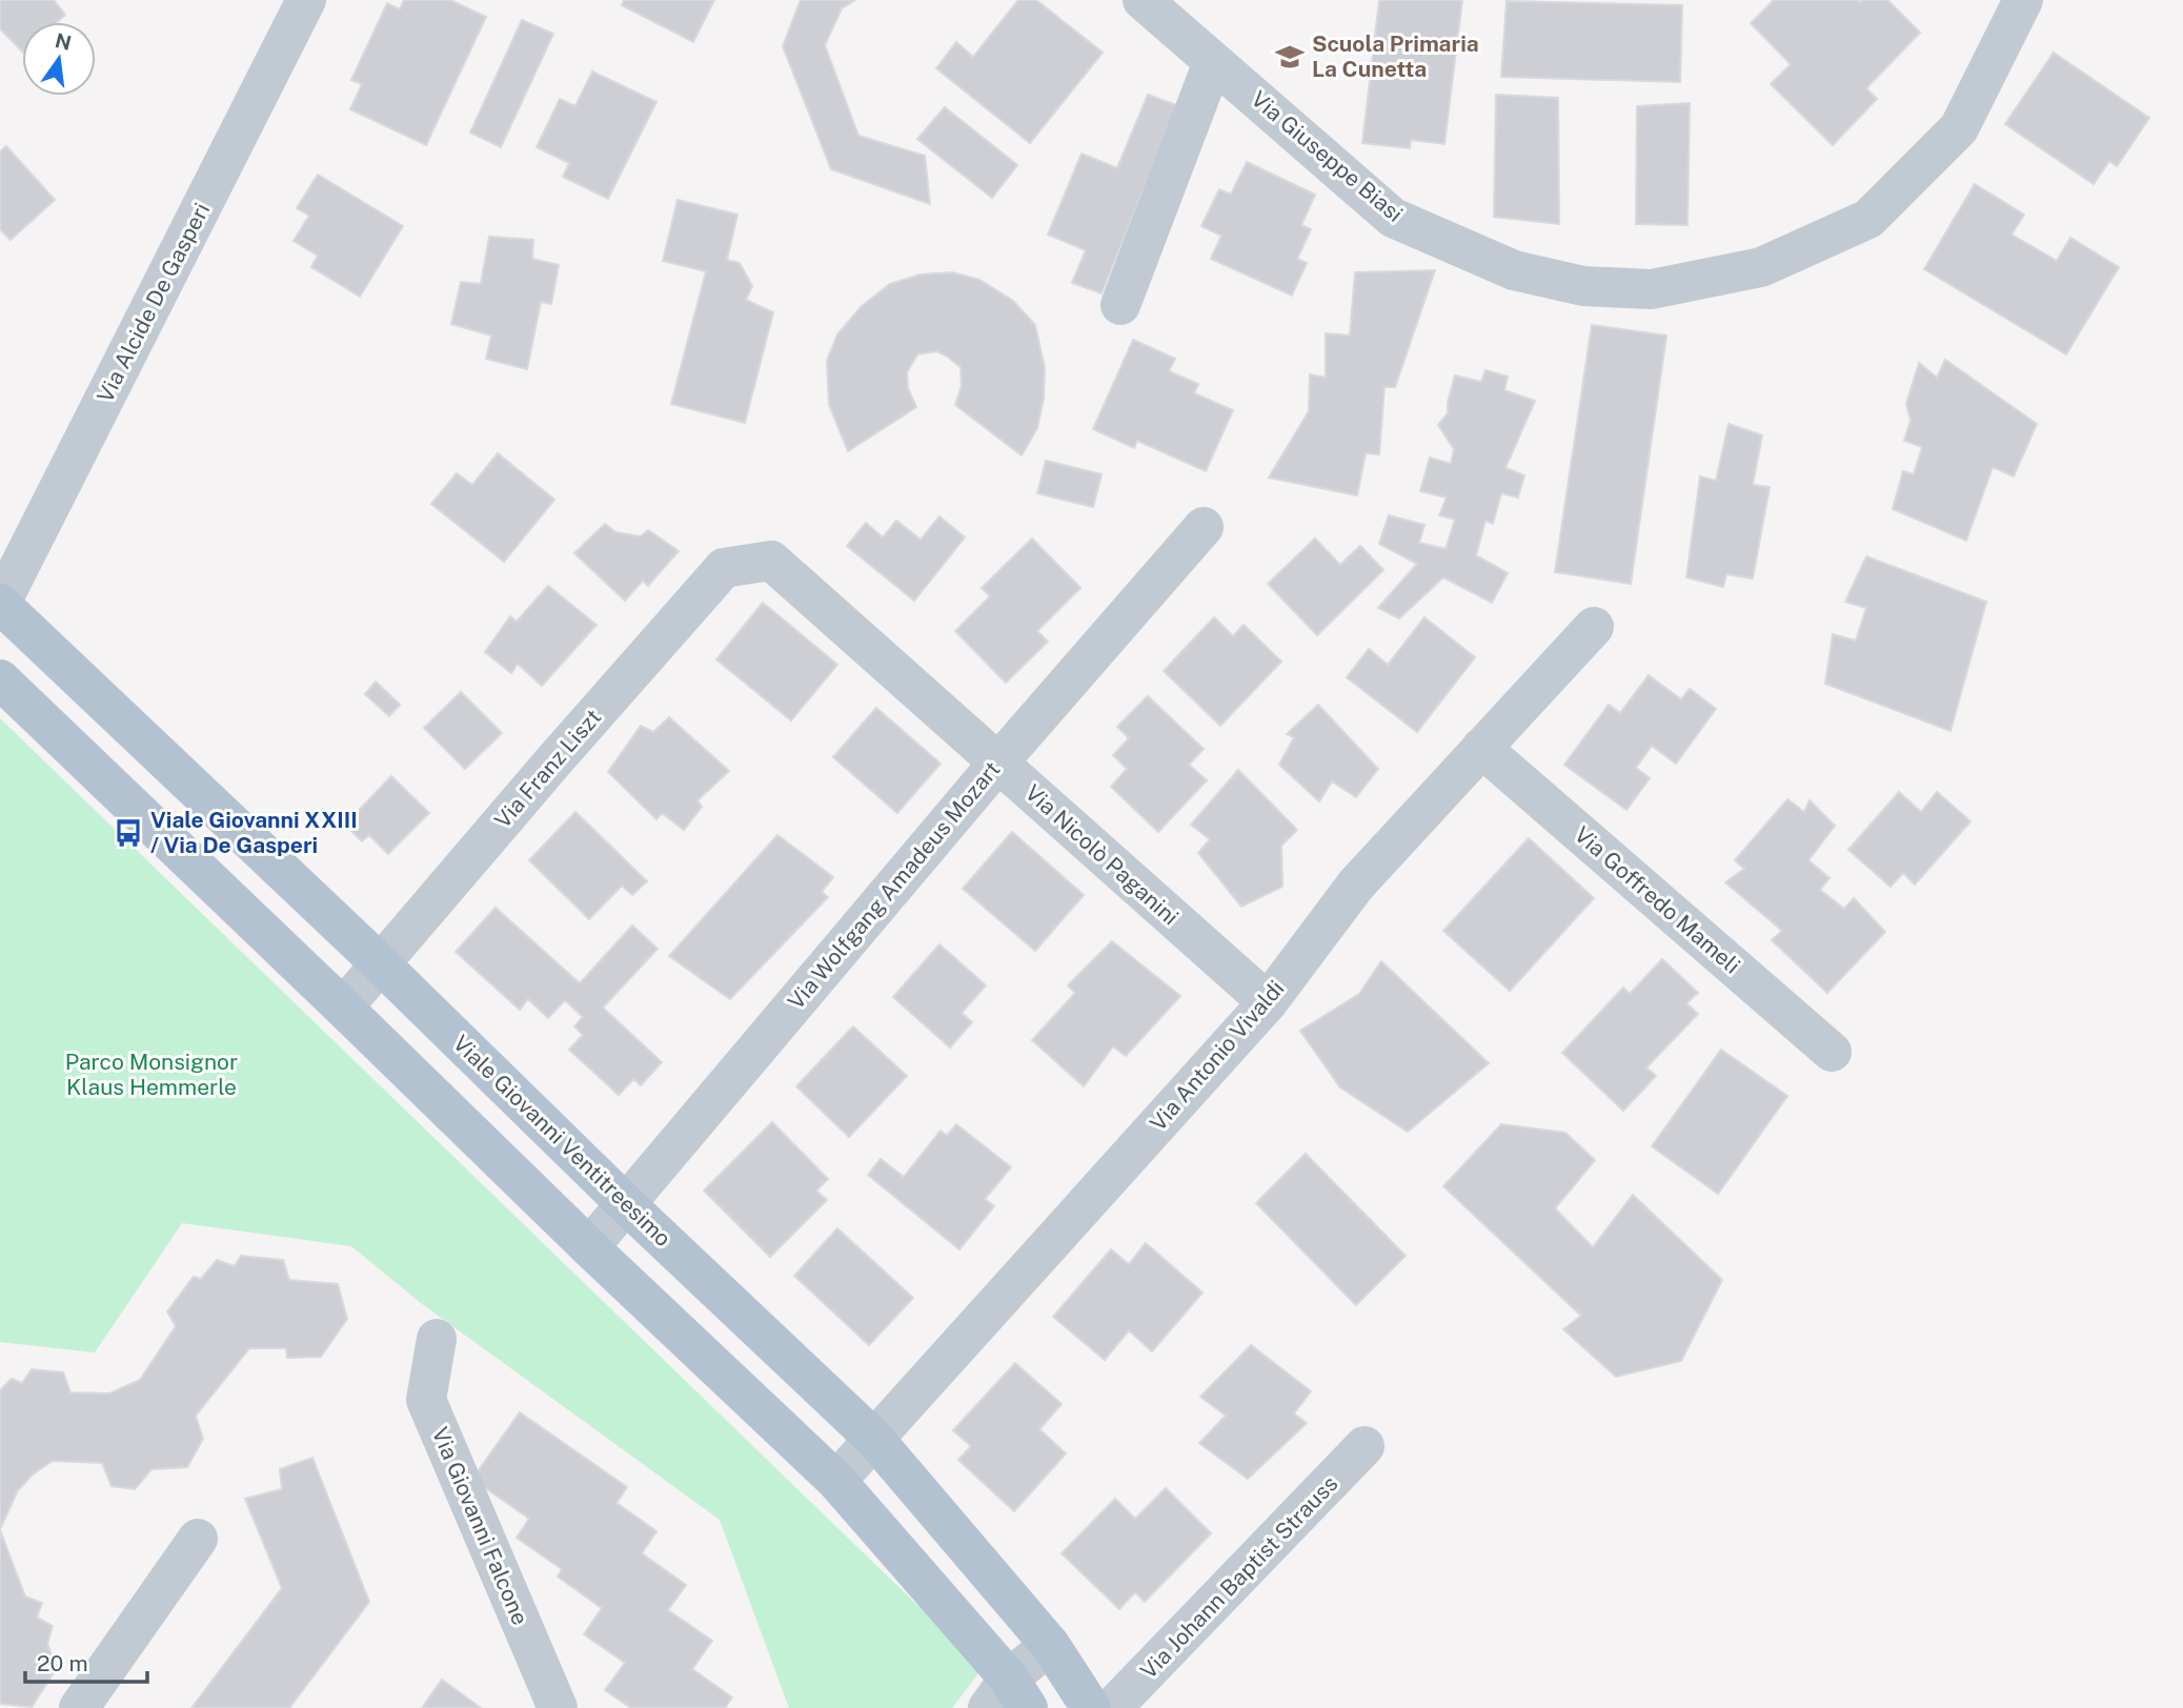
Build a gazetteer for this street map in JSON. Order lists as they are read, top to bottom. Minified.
{"streets":{"main road":["Viale Giovanni Ventitreesimo"],"street":["Via Giuseppe Biasi","Via Alcide De Gasperi","Via Franz Liszt","Via Nicolò Paganini","Via Wolfgang Amadeus Mozart","Via Goffredo Mameli","Via Antonio Vivaldi","Via Giovanni Falcone","Via Johann Baptist Strauss"]},"crossings":[["Via Alcide De Gasperi","Viale Giovanni Ventitreesimo"],["Via Franz Liszt","Via Nicolò Paganini"],["Via Franz Liszt","Viale Giovanni Ventitreesimo"],["Via Nicolò Paganini","Via Wolfgang Amadeus Mozart"],["Via Nicolò Paganini","Via Antonio Vivaldi"],["Via Wolfgang Amadeus Mozart","Viale Giovanni Ventitreesimo"],["Via Goffredo Mameli","Via Antonio Vivaldi"],["Via Antonio Vivaldi","Viale Giovanni Ventitreesimo"]],"parks":["Parco Monsignor Klaus Hemmerle"],"places":{"school or university":["Scuola Primaria La Cunetta"],"bus stop":["Viale Giovanni XXIII / Via De Gasperi"]},"scale_bar":"20 m","north":"top"}
